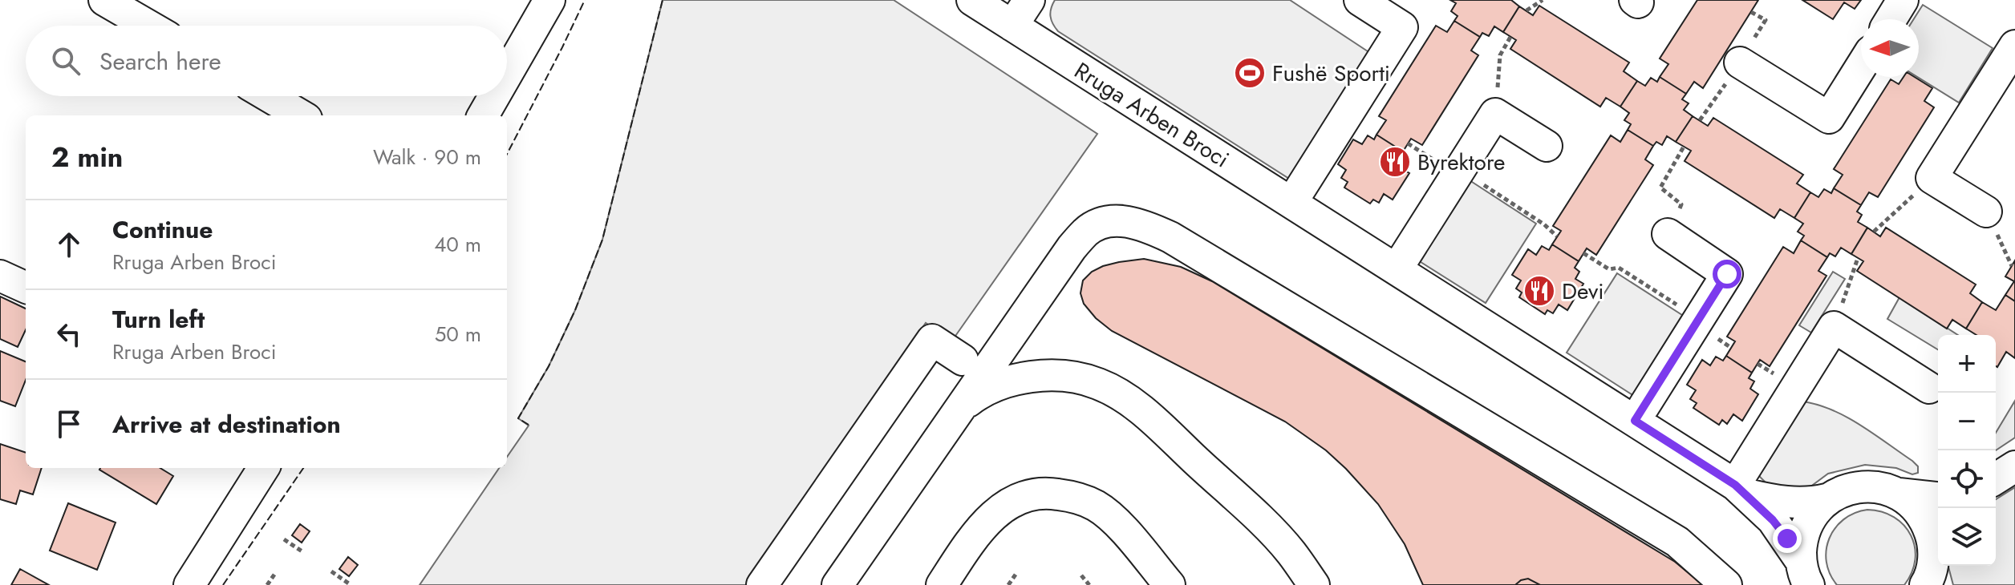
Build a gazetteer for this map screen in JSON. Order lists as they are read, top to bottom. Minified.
{"streets":{"street":["Rruga Arben Broci"]},"places":{"sports":["Fushë Sporti"],"restaurant":["Byrektore","Devi"]},"north":"left","page":{"search":"Search here","heading":["2 min","Walk · 90 m"],"list":[["Continue","Rruga Arben Broci","40 m"],["Turn left","Rruga Arben Broci","50 m"],"Arrive at destination"],"map_buttons":["+","−"]}}
